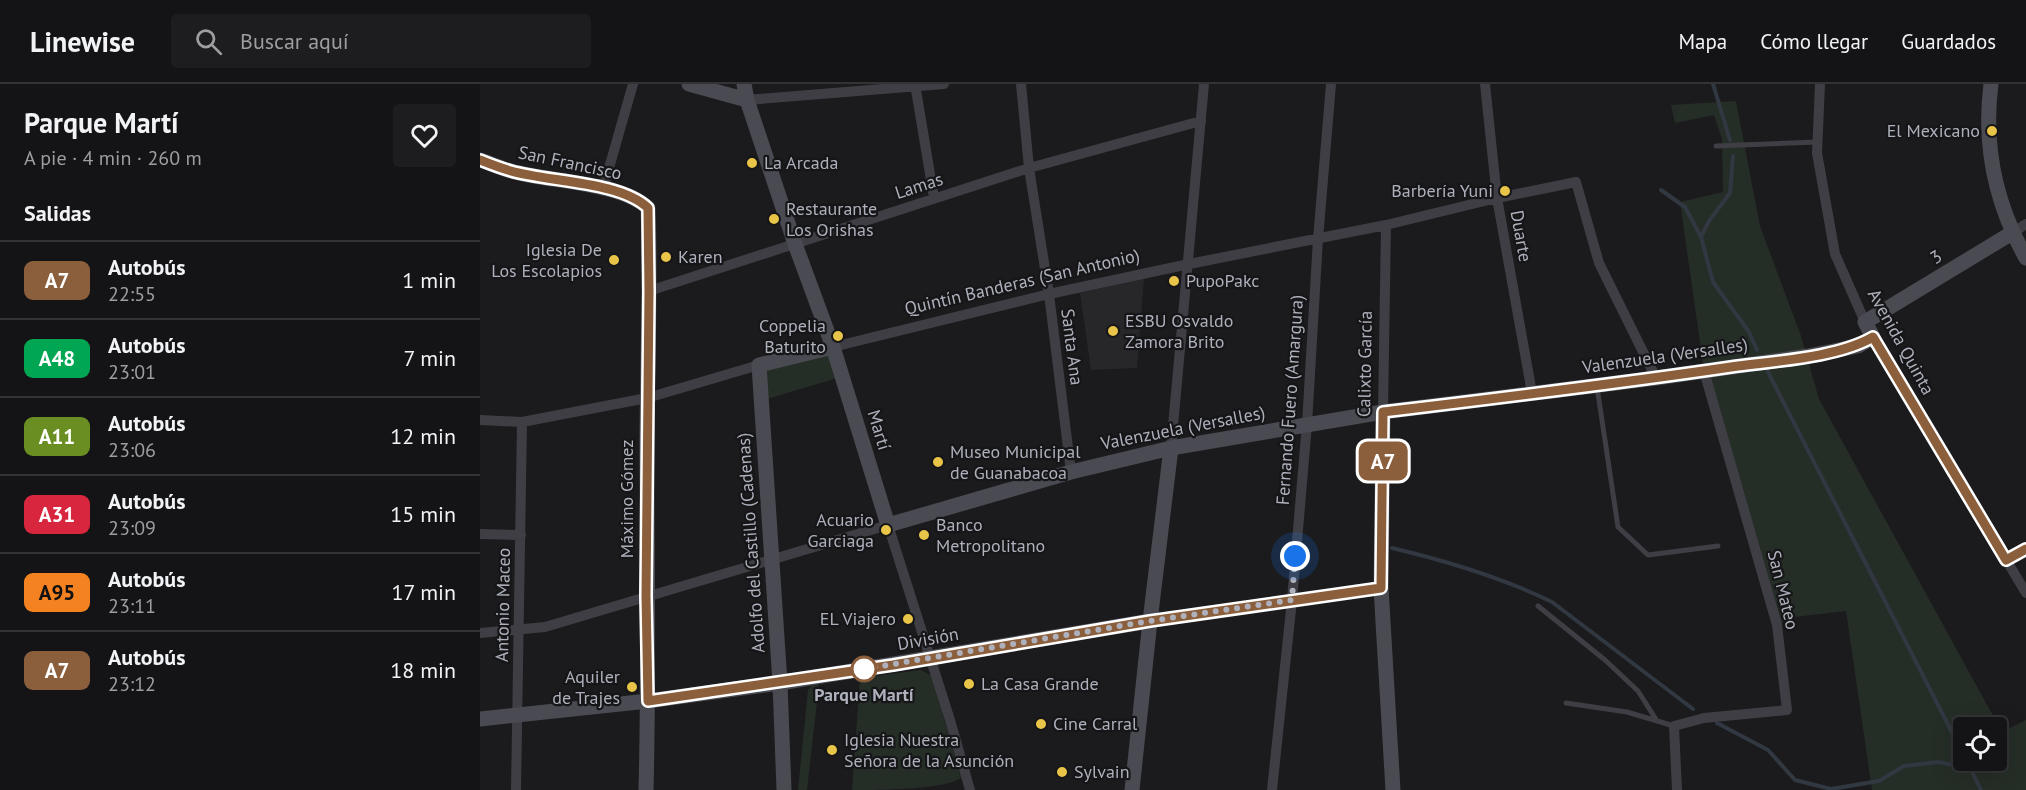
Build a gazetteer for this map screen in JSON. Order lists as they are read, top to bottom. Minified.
{"streets":{"street":["San Francisco","Lamas","Duarte","3","Quintín Banderas (San Antonio)","Avenida Quinta","Santa Ana","Valenzuela (Versalles)","Calixto García","Fernando Fuero (Amargura)","Martí","Máximo Gómez","Adolfo del Castillo (Cadenas)","San Mateo","Antonio Maceo","División"]},"crossings":[["San Francisco","Máximo Gómez"],["Lamas","Santa Ana"],["Lamas","Martí"],["Lamas","Máximo Gómez"],["Duarte","Quintín Banderas (San Antonio)"],["Duarte","Valenzuela (Versalles)"],["3","Avenida Quinta"],["Quintín Banderas (San Antonio)","Santa Ana"],["Quintín Banderas (San Antonio)","Valenzuela (Versalles)"],["Quintín Banderas (San Antonio)","Calixto García"],["Quintín Banderas (San Antonio)","Fernando Fuero (Amargura)"],["Quintín Banderas (San Antonio)","Martí"],["Quintín Banderas (San Antonio)","Máximo Gómez"],["Quintín Banderas (San Antonio)","Adolfo del Castillo (Cadenas)"],["Quintín Banderas (San Antonio)","Antonio Maceo"],["Avenida Quinta","Valenzuela (Versalles)"],["Santa Ana","Valenzuela (Versalles)"],["Valenzuela (Versalles)","Calixto García"],["Valenzuela (Versalles)","Fernando Fuero (Amargura)"],["Valenzuela (Versalles)","Martí"],["Valenzuela (Versalles)","Máximo Gómez"],["Valenzuela (Versalles)","Adolfo del Castillo (Cadenas)"],["Valenzuela (Versalles)","San Mateo"],["Valenzuela (Versalles)","Antonio Maceo"],["Calixto García","División"],["Fernando Fuero (Amargura)","División"],["Martí","División"],["Máximo Gómez","División"],["Adolfo del Castillo (Cadenas)","División"],["Antonio Maceo","División"]],"places":["El Mexicano","La Arcada","Barbería Yuni","Restaurante Los Orishas","Karen","Iglesia De Los Escolapios","PupoPakc","ESBU Osvaldo Zamora Brito","Coppelia Baturito","Museo Municipal de Guanabacoa","Acuario Garciaga","Banco Metropolitano","EL Viajero","Parque Martí","La Casa Grande","Aquiler de Trajes","Cine Carral","Iglesia Nuestra Señora de la Asunción","Sylvain"],"lines":["bus line A7"],"page":{"header":"Linewise","search":"Buscar aquí","nav":["Mapa","Cómo llegar","Guardados"],"heading":[["Parque Martí","A pie · 4 min · 260 m"],"Salidas"],"on_map":"A7","list":[{"mark":"A7","name":"Autobús","note":"22:55","value":"1 min"},{"mark":"A48","name":"Autobús","note":"23:01","value":"7 min"},{"mark":"A11","name":"Autobús","note":"23:06","value":"12 min"},{"mark":"A31","name":"Autobús","note":"23:09","value":"15 min"},{"mark":"A95","name":"Autobús","note":"23:11","value":"17 min"},{"mark":"A7","name":"Autobús","note":"23:12","value":"18 min"}]}}
